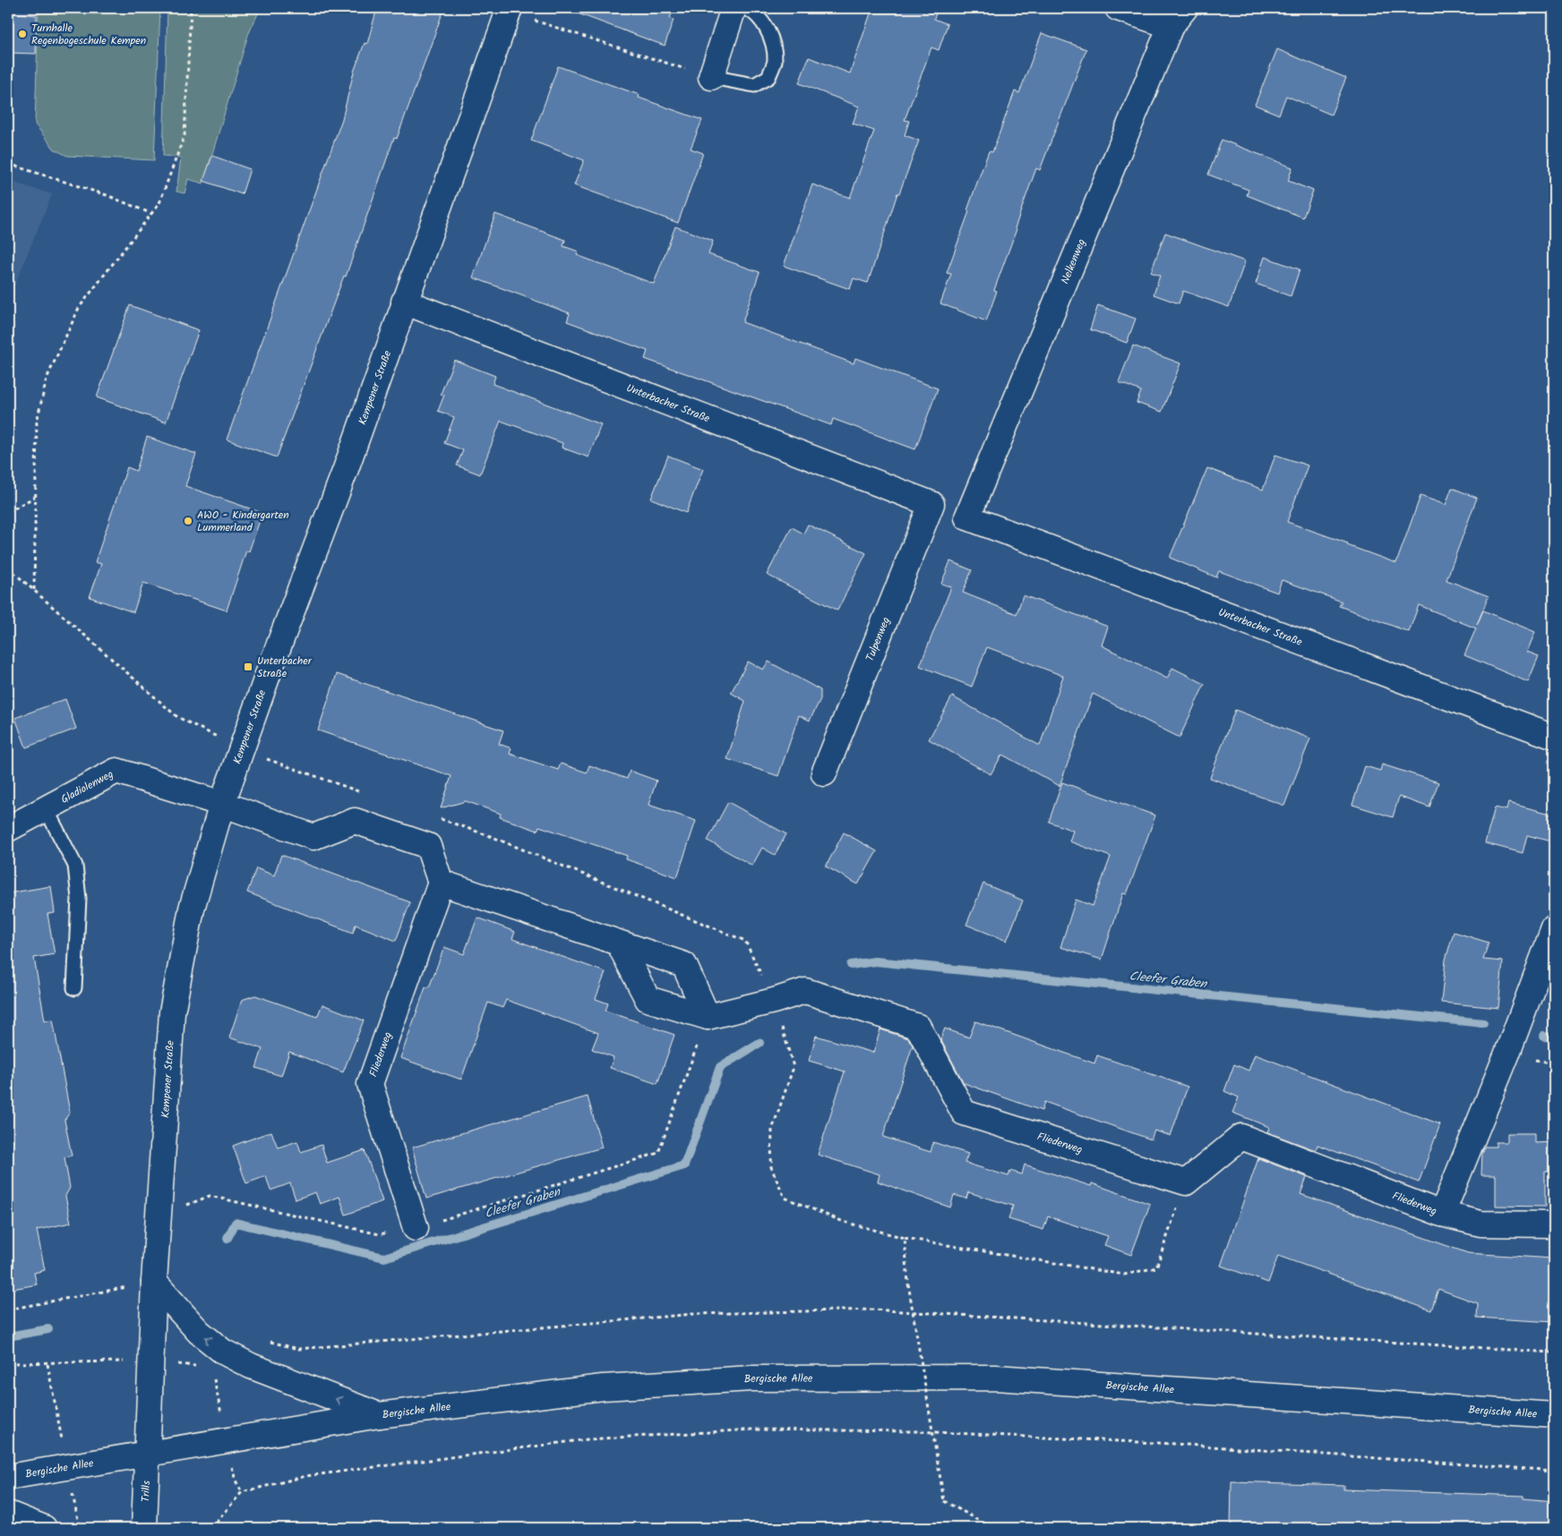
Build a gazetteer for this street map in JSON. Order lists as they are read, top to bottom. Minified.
{"streets":{"street":["Nelkenweg","Kempener Straße","Unterbacher Straße","Tulpenweg","Gladiolenweg","Fliederweg","Bergische Allee","Trills"]},"crossings":[["Nelkenweg","Unterbacher Straße"],["Kempener Straße","Unterbacher Straße"],["Kempener Straße","Gladiolenweg"],["Kempener Straße","Bergische Allee"],["Kempener Straße","Trills"],["Unterbacher Straße","Tulpenweg"],["Bergische Allee","Trills"]],"water":["Cleefer Graben"],"places":{"other":["Turnhalle Regenbogeschule Kempen","AWO - Kindergarten Lummerland"],"transit":["Unterbacher Straße"]}}
